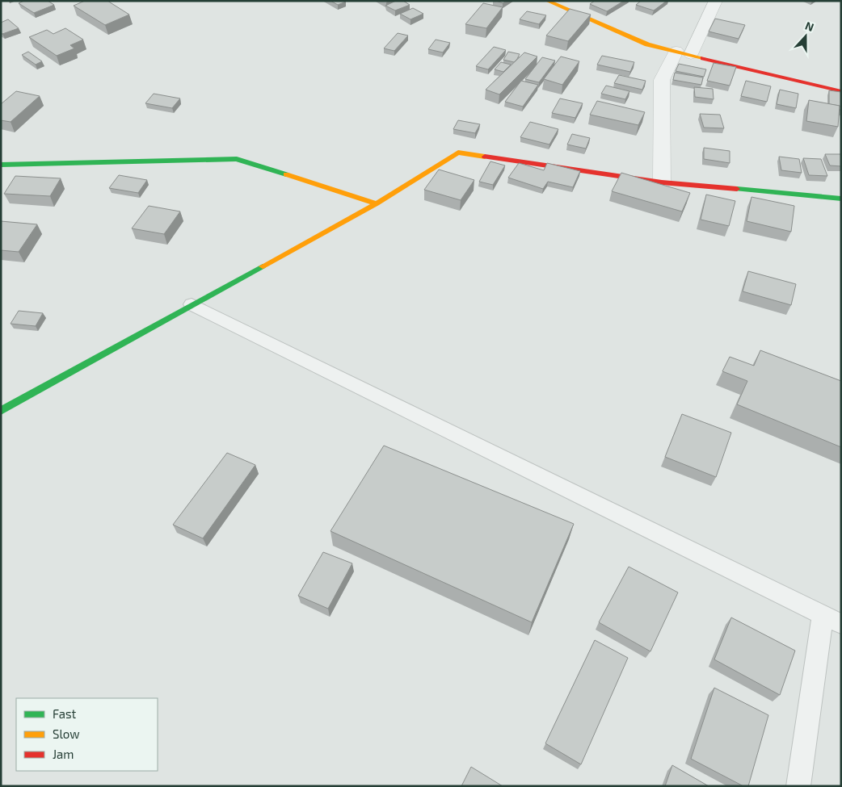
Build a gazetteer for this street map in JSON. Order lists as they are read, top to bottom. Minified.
{"legend":["Fast","Slow","Jam"],"north":"top"}
